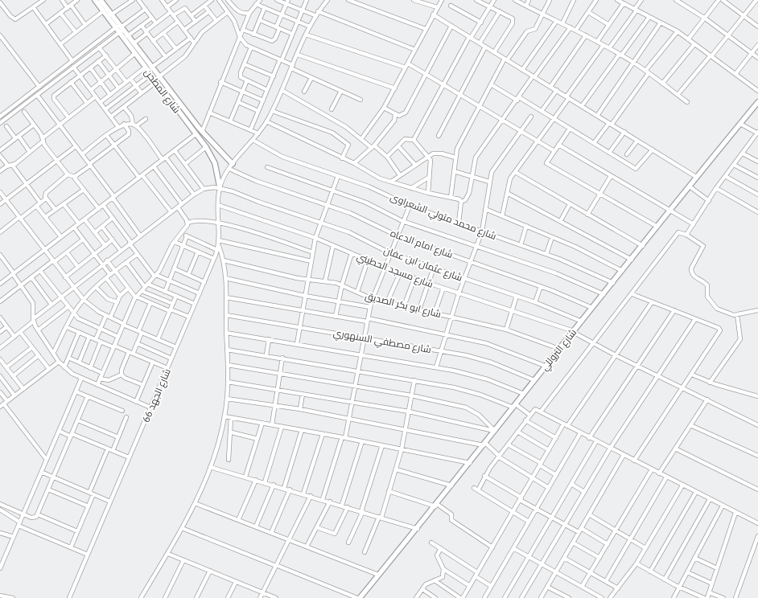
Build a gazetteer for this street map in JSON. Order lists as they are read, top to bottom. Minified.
{"streets":{"street":["شارع المطحن","شارع محمد متولي الشعراوى","شارع امام الدعاه","شارع عثمان ابن عفان","شارع مسجد الحطيني","شارع ابو بكر الصديق","شارع مصطفي السنهوري","شارع التروللي","شارع الجهد 66"]},"crossings":[["شارع المطحن","شارع عثمان ابن عفان"],["شارع المطحن","شارع الجهد 66"],["شارع محمد متولي الشعراوى","شارع التروللي"],["شارع امام الدعاه","شارع التروللي"],["شارع عثمان ابن عفان","شارع التروللي"],["شارع عثمان ابن عفان","شارع الجهد 66"],["شارع مسجد الحطيني","شارع التروللي"],["شارع مسجد الحطيني","شارع الجهد 66"],["شارع ابو بكر الصديق","شارع التروللي"],["شارع مصطفي السنهوري","شارع التروللي"]]}
